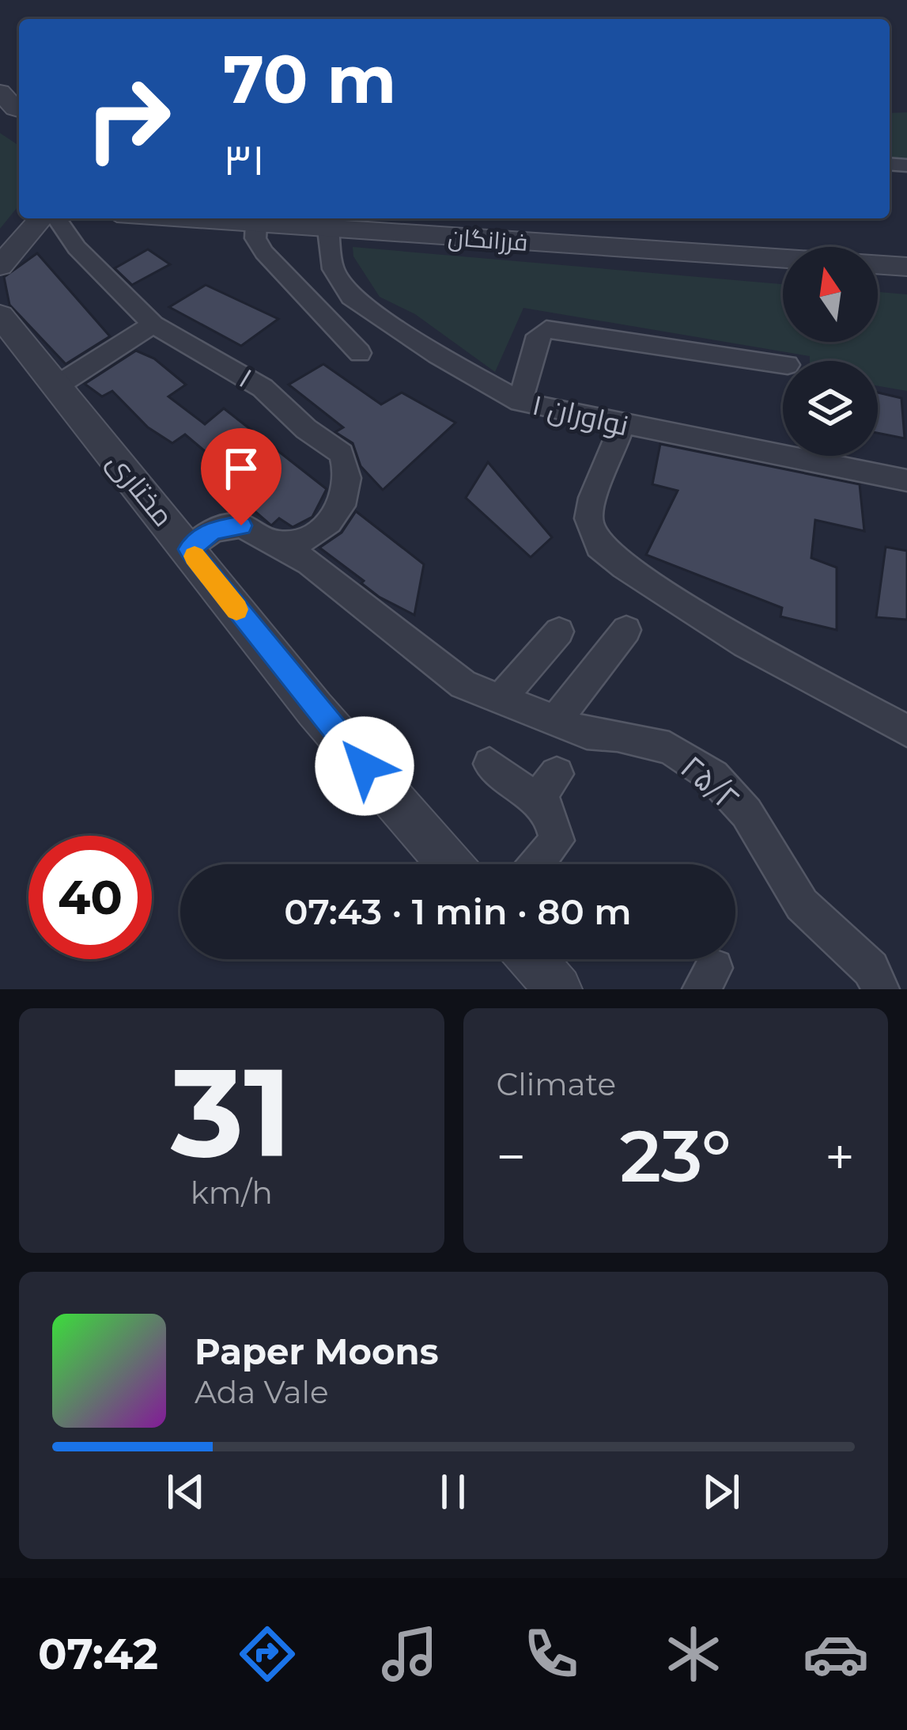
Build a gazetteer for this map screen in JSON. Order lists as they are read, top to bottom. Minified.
{"streets":{"street":["فرزانگان","۱","نواوران ۱","مختاری","۲۵/۲"]},"crossings":[["فرزانگان","نواوران ۱"],["۱","۲۵/۲"],["مختاری","۲۵/۲"]],"north":"top","page":{"turn":["70 m","۳۱"],"limit":"40","trip":"07:43 · 1 min · 80 m","tile":[["31","km/h"],"Climate"],"heat":["−","23°","+"],"song":["Paper Moons","Ada Vale"],"tabs":"07:42"}}
